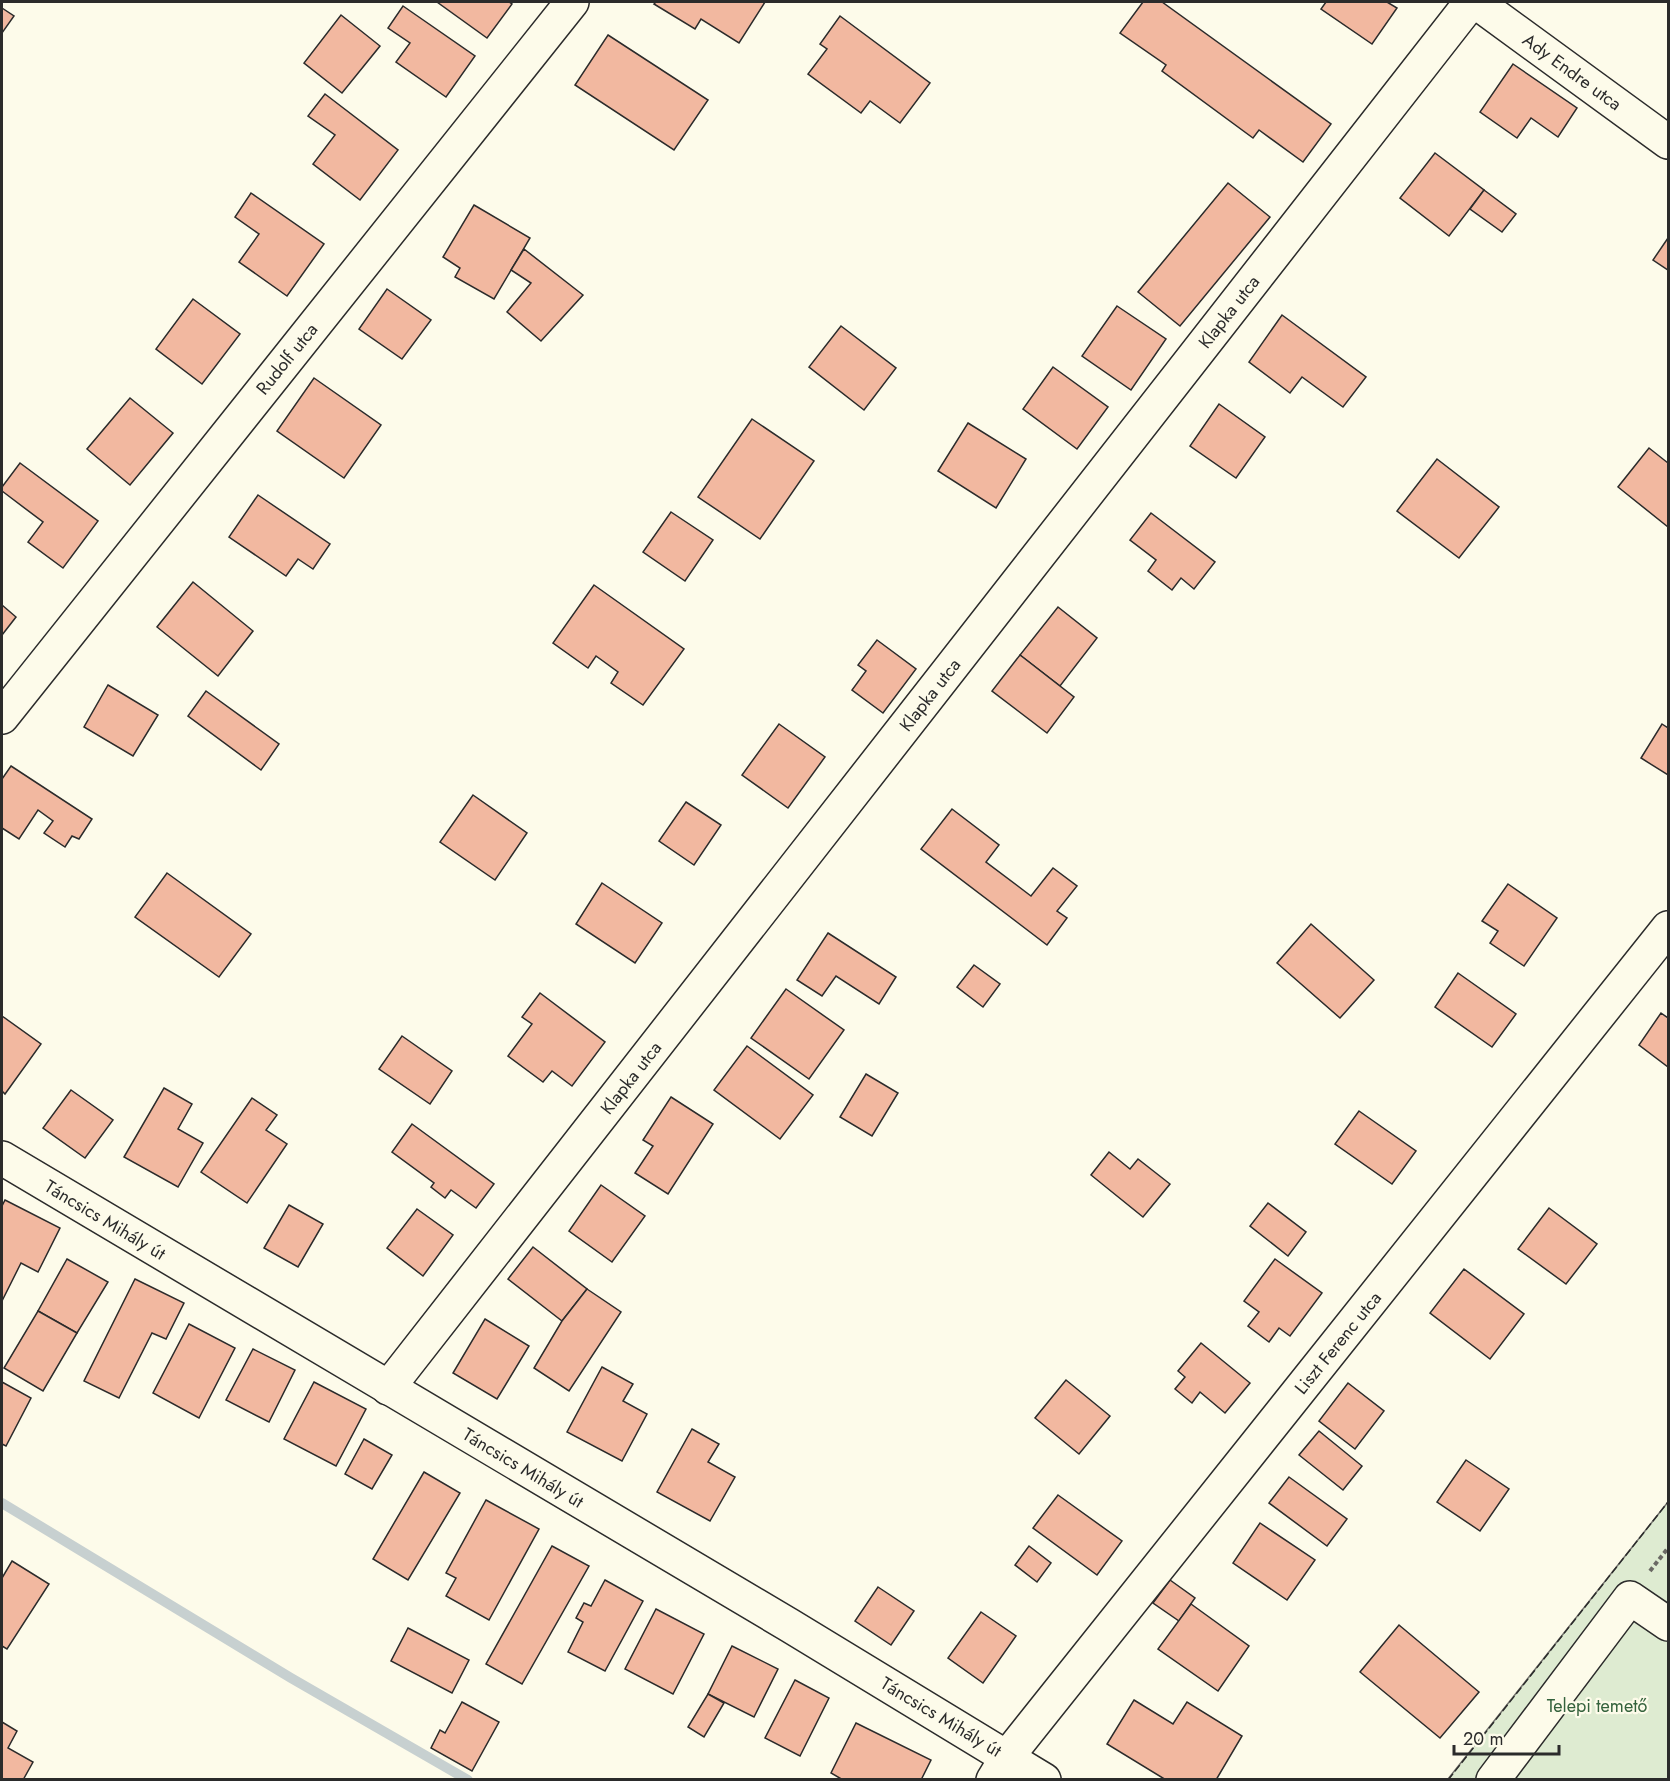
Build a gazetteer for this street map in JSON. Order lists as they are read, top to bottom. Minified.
{"streets":{"street":["Ady Endre utca","Klapka utca","Rudolf utca","Táncsics Mihály út","Liszt Ferenc utca"]},"crossings":[["Ady Endre utca","Klapka utca"],["Klapka utca","Táncsics Mihály út"],["Táncsics Mihály út","Liszt Ferenc utca"]],"parks":["Telepi temető"],"scale_bar":"20 m"}
